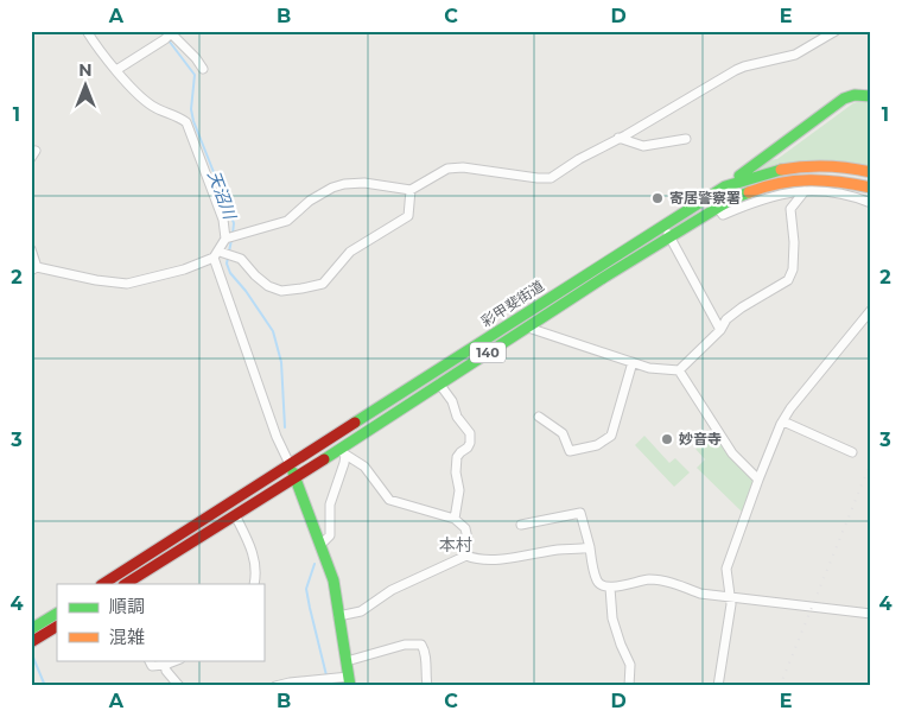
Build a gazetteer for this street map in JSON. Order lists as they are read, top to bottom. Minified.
{"streets":{"main road":["彩甲斐街道","140"]},"districts":["本村"],"water":["天沼川"],"places":["寄居警察署","妙音寺"],"legend":["順調","混雑"],"north":"top","grid":{"columns":["A","B","C","D","E"],"rows":["1","2","3","4"]}}
